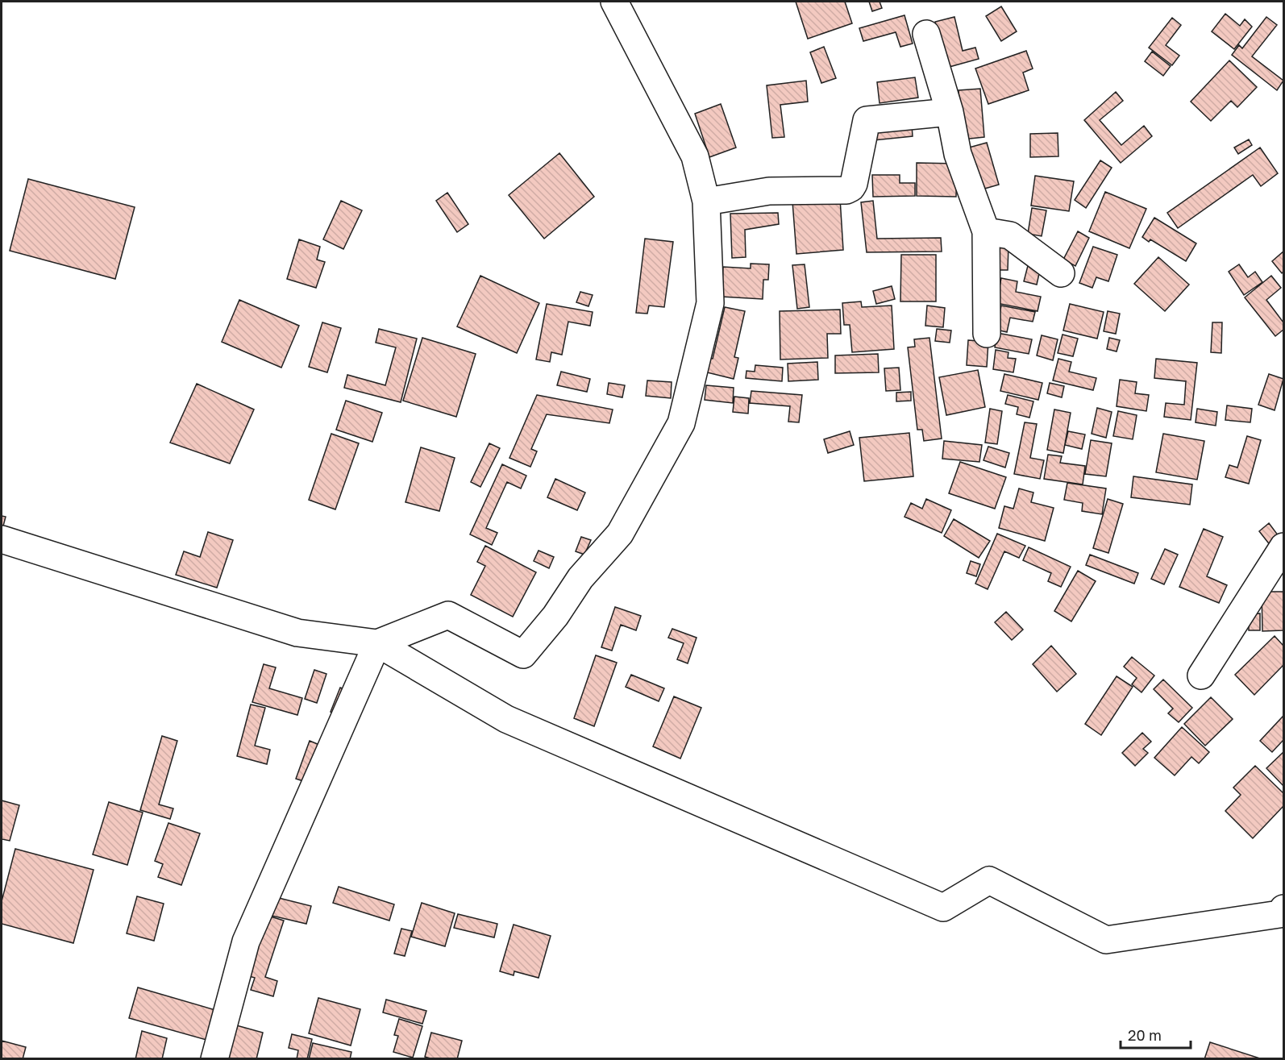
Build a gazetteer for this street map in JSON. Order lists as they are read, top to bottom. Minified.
{"scale_bar":"20 m"}
